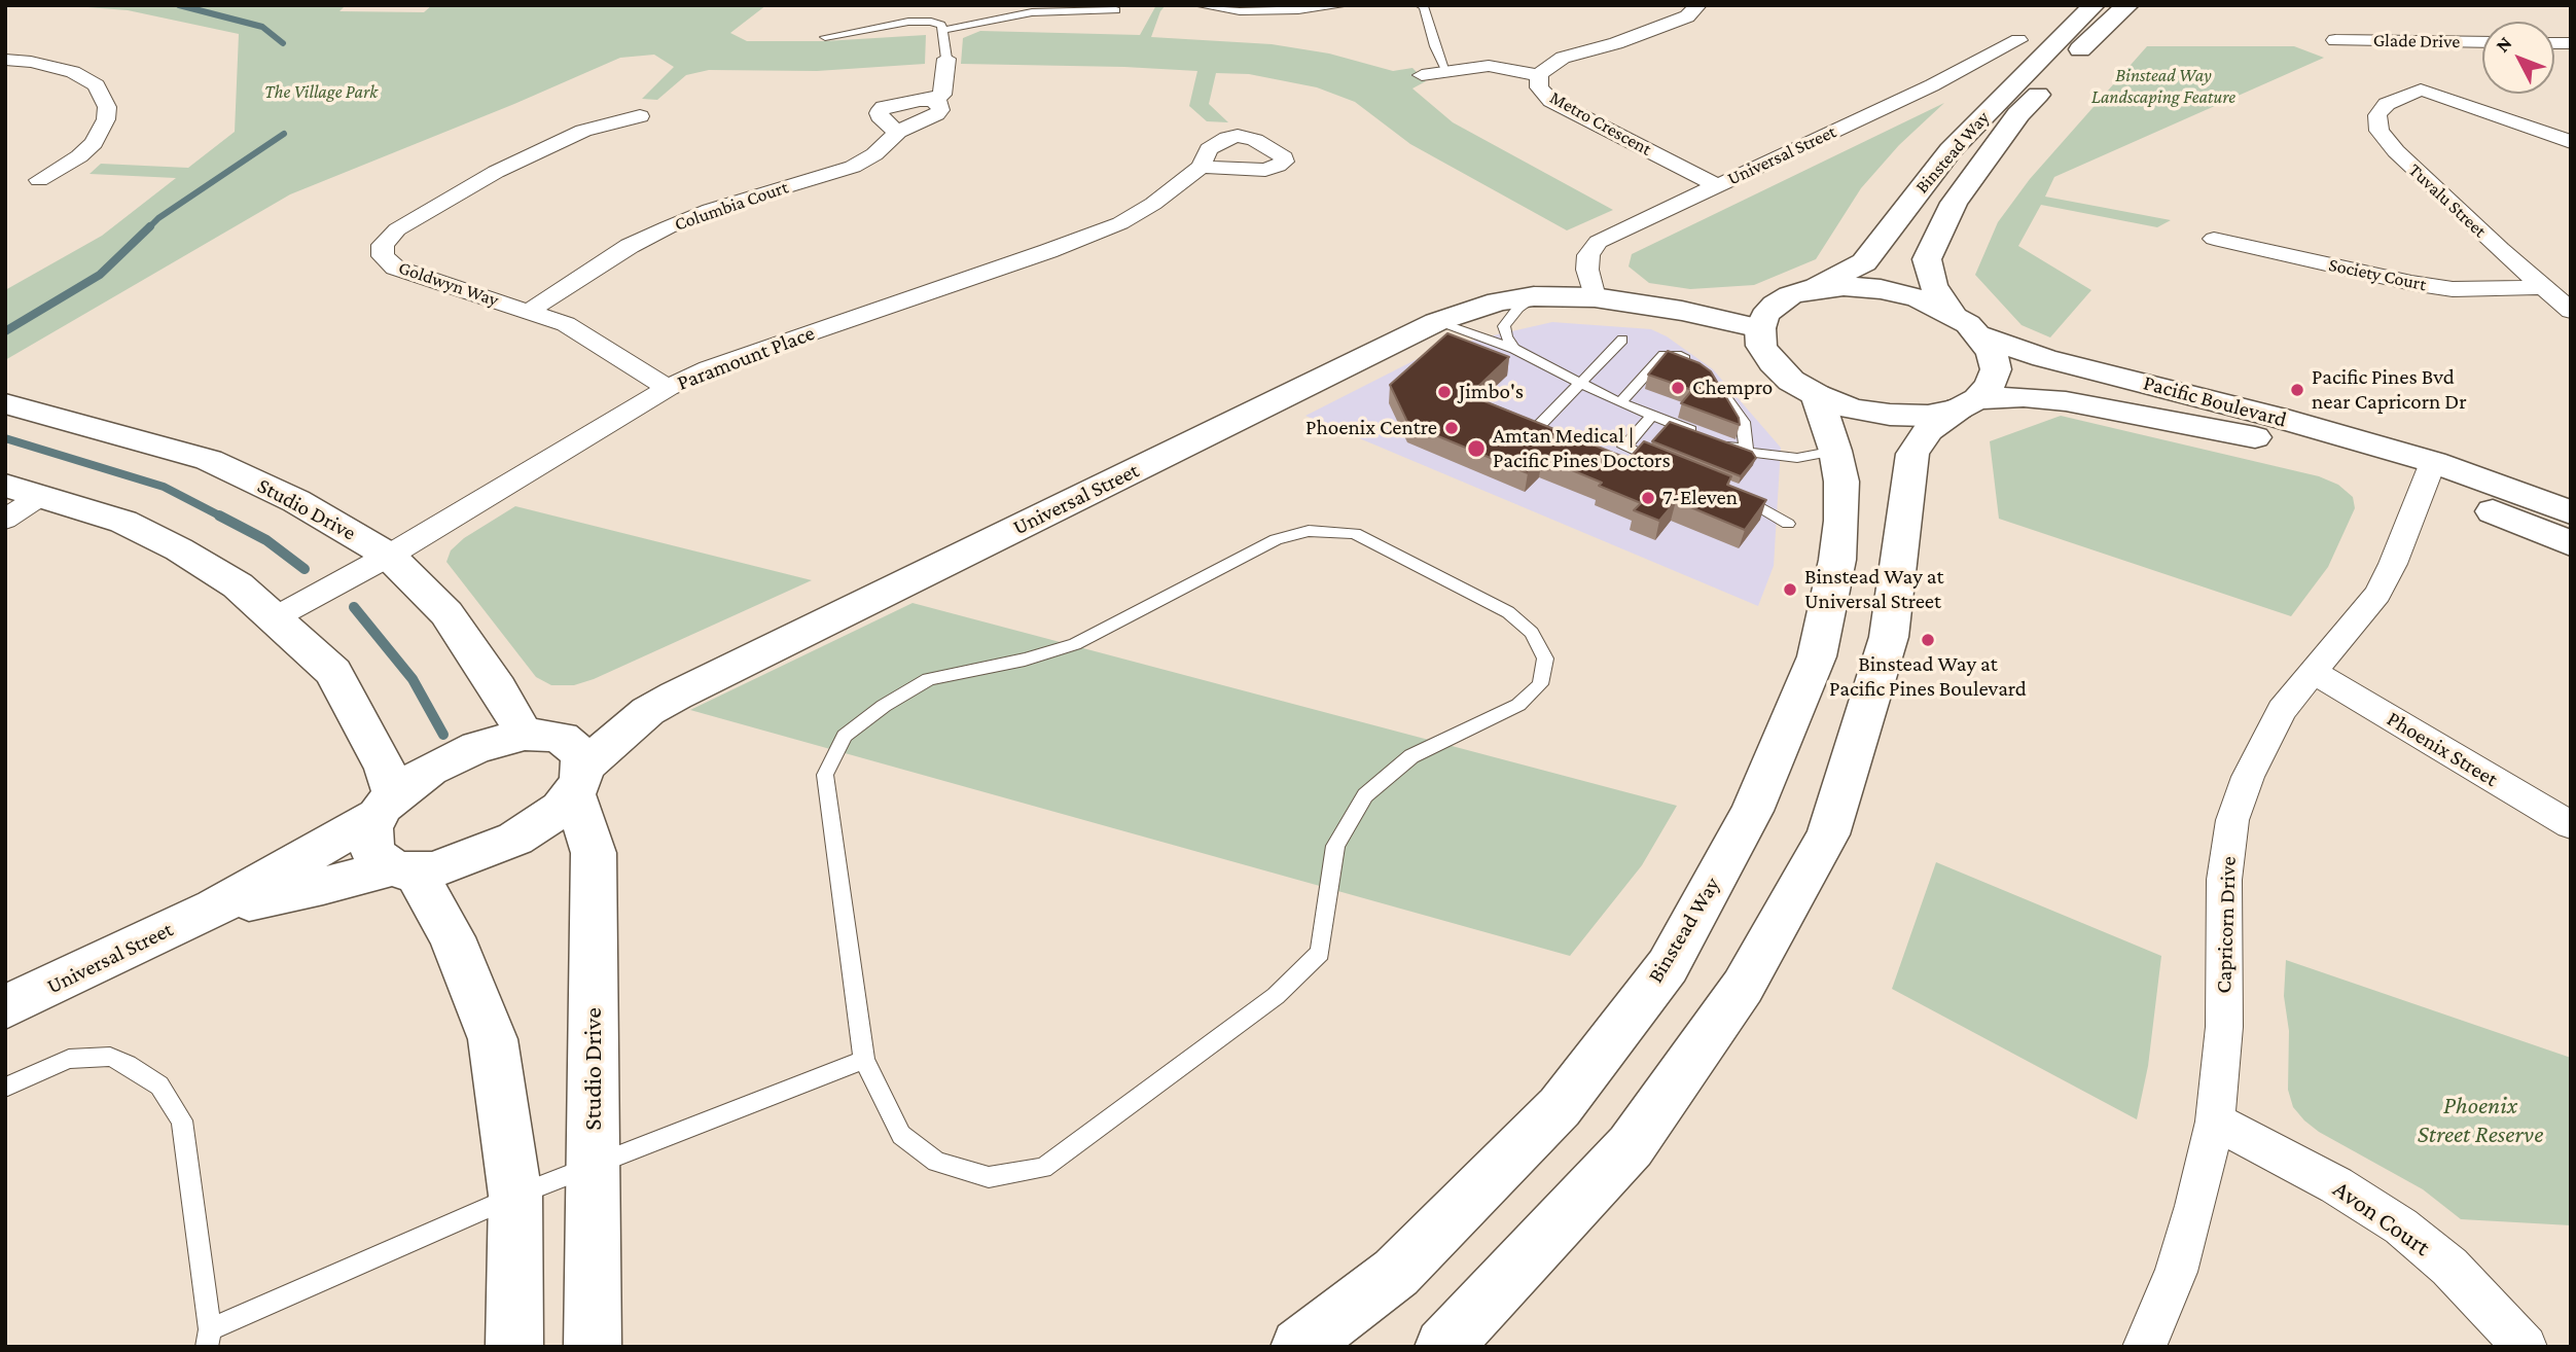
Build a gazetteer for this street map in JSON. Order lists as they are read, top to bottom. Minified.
{"streets":{"main road":["Binstead Way","Universal Street","Pacific Boulevard","Studio Drive"],"street":["Glade Drive","Metro Crescent","Tuvalu Street","Columbia Court","Society Court","Goldwyn Way","Paramount Place","Phoenix Street","Capricorn Drive","Avon Court"]},"crossings":[["Metro Crescent","Universal Street"],["Binstead Way","Universal Street"],["Binstead Way","Pacific Boulevard"],["Universal Street","Pacific Boulevard"],["Universal Street","Studio Drive"],["Tuvalu Street","Society Court"],["Columbia Court","Goldwyn Way"],["Goldwyn Way","Paramount Place"],["Paramount Place","Studio Drive"],["Pacific Boulevard","Capricorn Drive"],["Phoenix Street","Capricorn Drive"],["Capricorn Drive","Avon Court"]],"parks":["Binstead Way Landscaping Feature","The Village Park","Phoenix Street Reserve"],"places":["Chempro","Pacific Pines Bvd near Capricorn Dr","Jimbo's","Phoenix Centre","Amtan Medical | Pacific Pines Doctors","7-Eleven","Binstead Way at Universal Street","Binstead Way at Pacific Pines Boulevard"],"north":"top left"}
